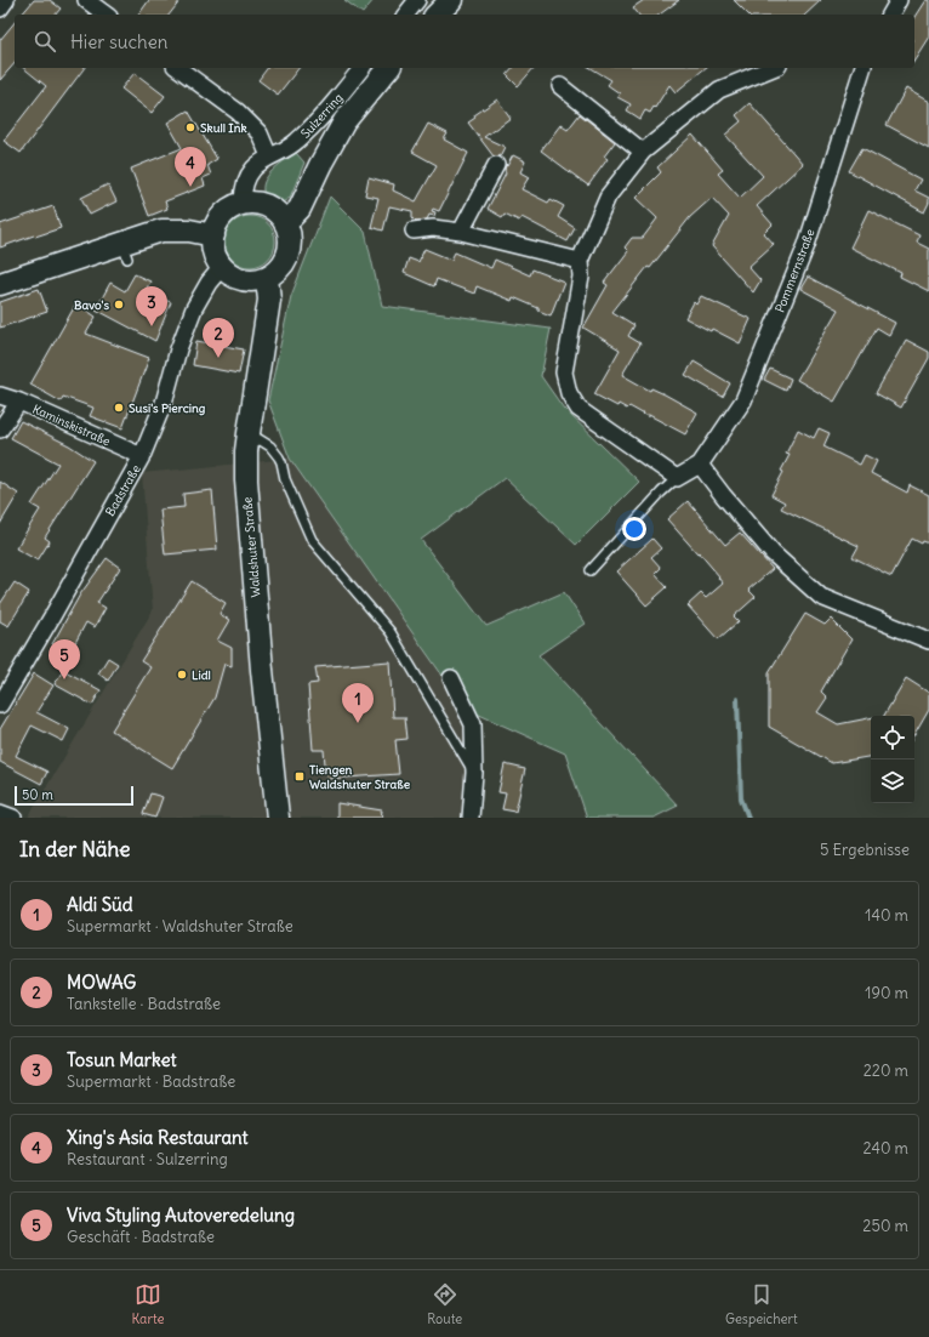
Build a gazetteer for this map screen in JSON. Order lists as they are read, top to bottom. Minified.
{"streets":{"main road":["Waldshuter Straße"],"street":["Sulzerring","Pommernstraße","Kaminskistraße","Badstraße"]},"crossings":[["Sulzerring","Badstraße"],["Sulzerring","Waldshuter Straße"],["Kaminskistraße","Badstraße"],["Badstraße","Waldshuter Straße"]],"places":{"other":["Skull Ink","Bavo's","Susi's Piercing","Lidl"],"transit":["Tiengen Waldshuter Straße"]},"scale_bar":"50 m","page":{"search":"Hier suchen","pins":["4","3","2","5","1"],"scale":"50 m","heading":["In der Nähe","5 Ergebnisse"],"list":[{"mark":"1","name":"Aldi Süd","note":"Supermarkt · Waldshuter Straße","value":"140 m"},{"mark":"2","name":"MOWAG","note":"Tankstelle · Badstraße","value":"190 m"},{"mark":"3","name":"Tosun Market","note":"Supermarkt · Badstraße","value":"220 m"},{"mark":"4","name":"Xing's Asia Restaurant","note":"Restaurant · Sulzerring","value":"240 m"},{"mark":"5","name":"Viva Styling Autoveredelung","note":"Geschäft · Badstraße","value":"250 m"}],"nav":["Karte","Route","Gespeichert"]}}
